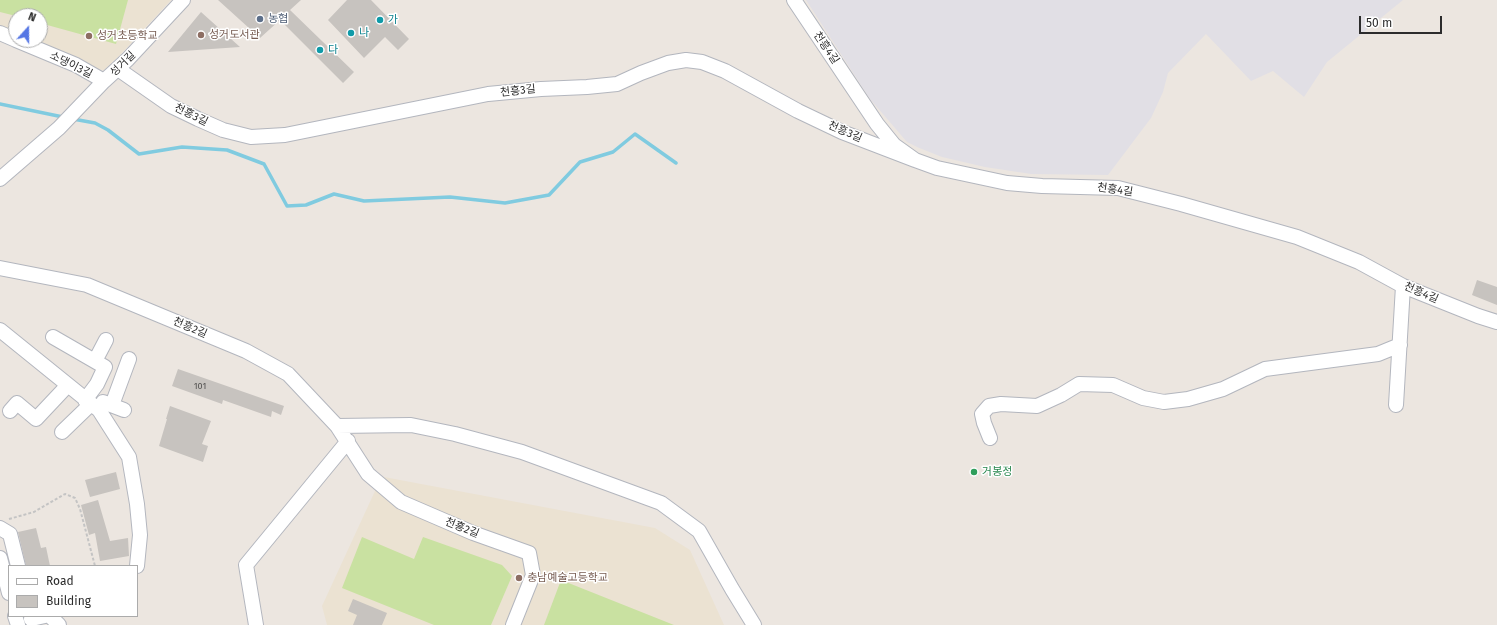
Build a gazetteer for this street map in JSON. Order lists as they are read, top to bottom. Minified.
{"streets":{"street":["천흥4길","성거길","소댕이3길","천흥3길","천흥2길"]},"crossings":[["천흥4길","천흥3길"],["성거길","소댕이3길"],["성거길","천흥3길"]],"places":["농협","가","나","성거도서관","성거초등학교","다","거봉정","충남예술고등학교"],"house_numbers":["101"],"legend":["Road","Building"],"scale_bar":"50 m","north":"top"}
